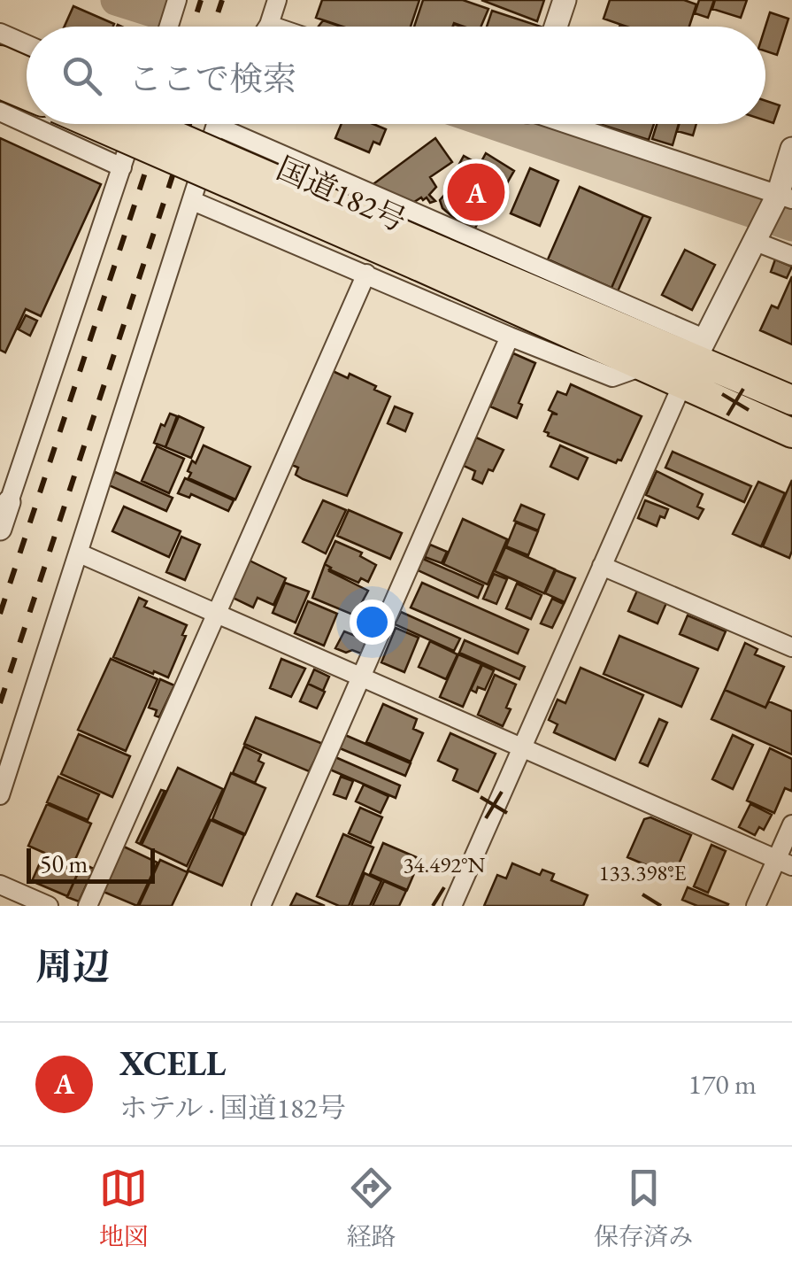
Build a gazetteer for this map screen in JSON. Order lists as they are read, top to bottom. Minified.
{"streets":{"highway":["国道182号"]},"scale_bar":"50 m","page":{"search":"ここで検索","pins":"A","scale":"50 m","heading":"周辺","list":[{"mark":"A","name":"XCELL","note":"ホテル · 国道182号","value":"170 m"}],"nav":["地図","経路","保存済み"]},"coordinates":["34.492°N","133.398°E"]}
